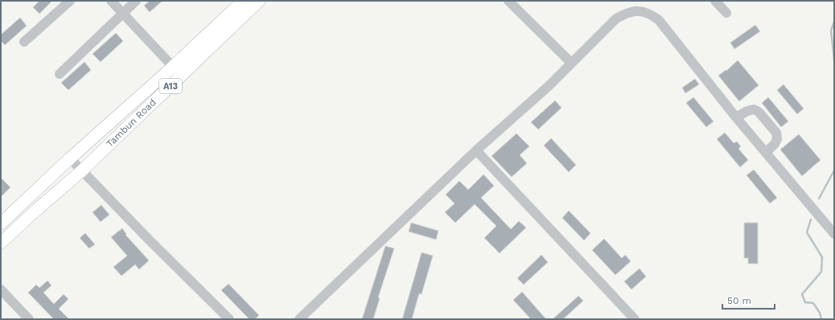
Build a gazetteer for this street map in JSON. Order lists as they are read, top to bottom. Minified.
{"streets":{"main road":["A13","Tambun Road"]},"scale_bar":"50 m"}
